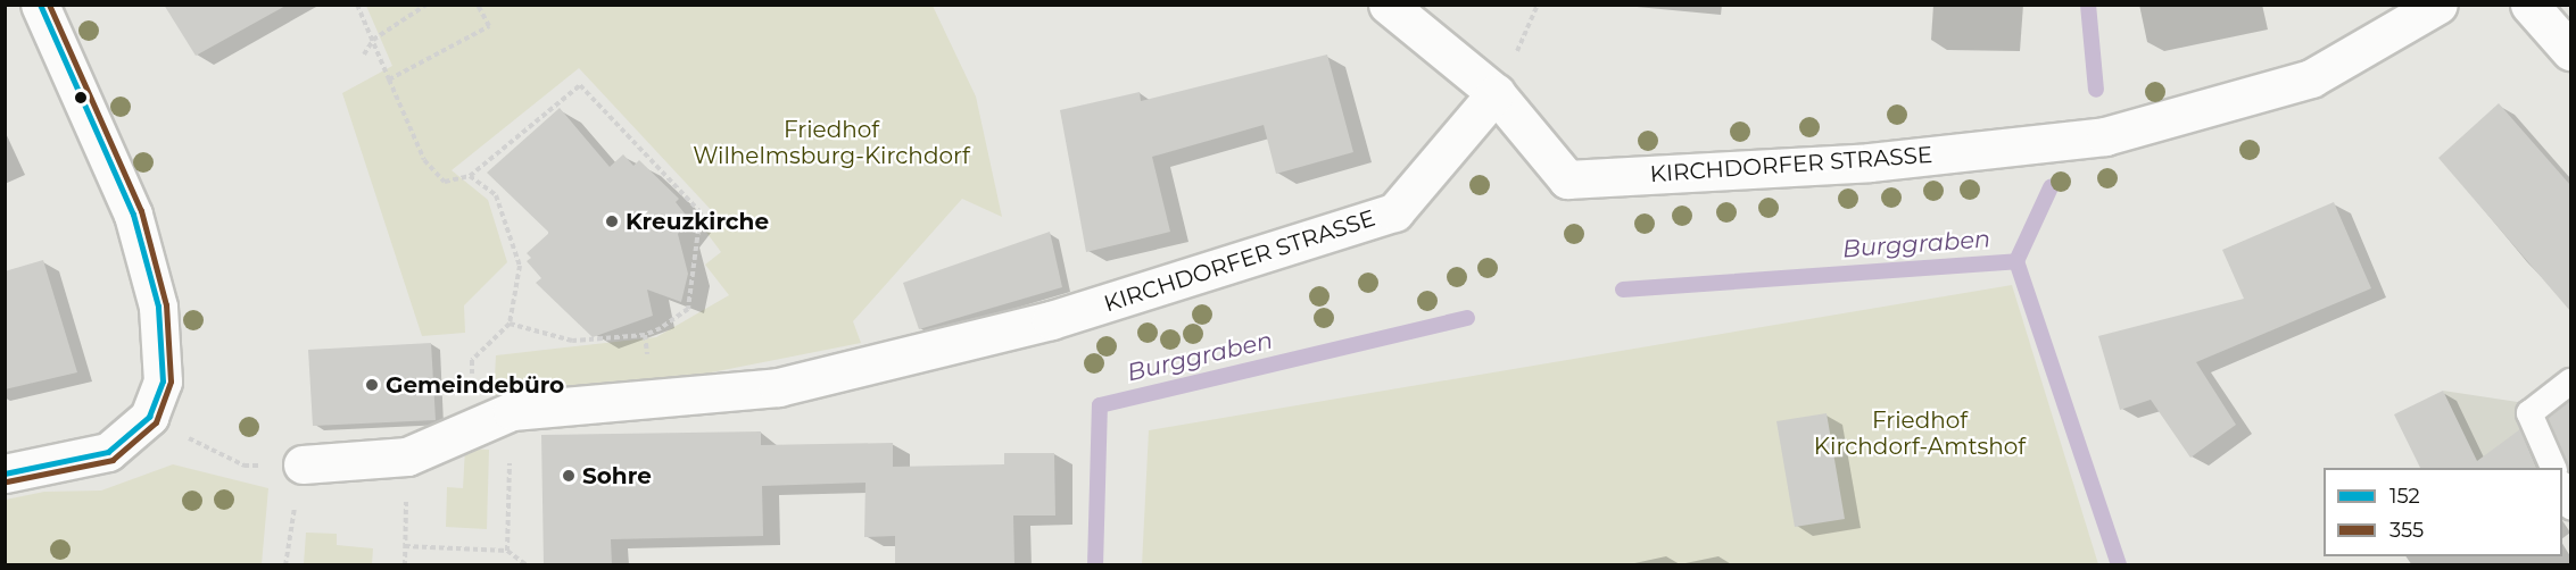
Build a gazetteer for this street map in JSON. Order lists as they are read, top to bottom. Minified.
{"streets":{"street":["KIRCHDORFER STRASSE"]},"water":["Burggraben"],"parks":["Friedhof Wilhelmsburg-Kirchdorf","Friedhof Kirchdorf-Amtshof"],"places":["Kreuzkirche","Gemeindebüro","Sohre"],"lines":["transit line 152","transit line 355"],"legend":["152","355"]}
